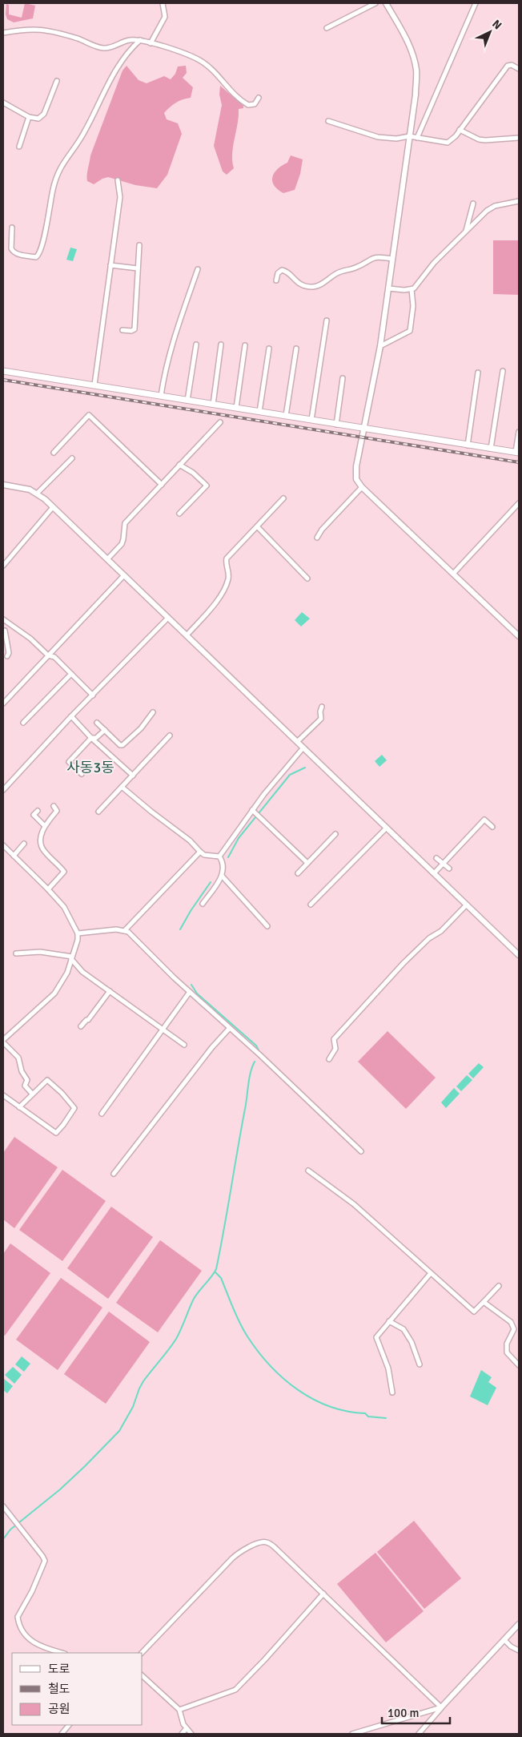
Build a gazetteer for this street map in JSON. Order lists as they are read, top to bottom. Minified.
{"districts":["사동3동"],"legend":["도로","철도","공원"],"scale_bar":"100 m","north":"top right"}
